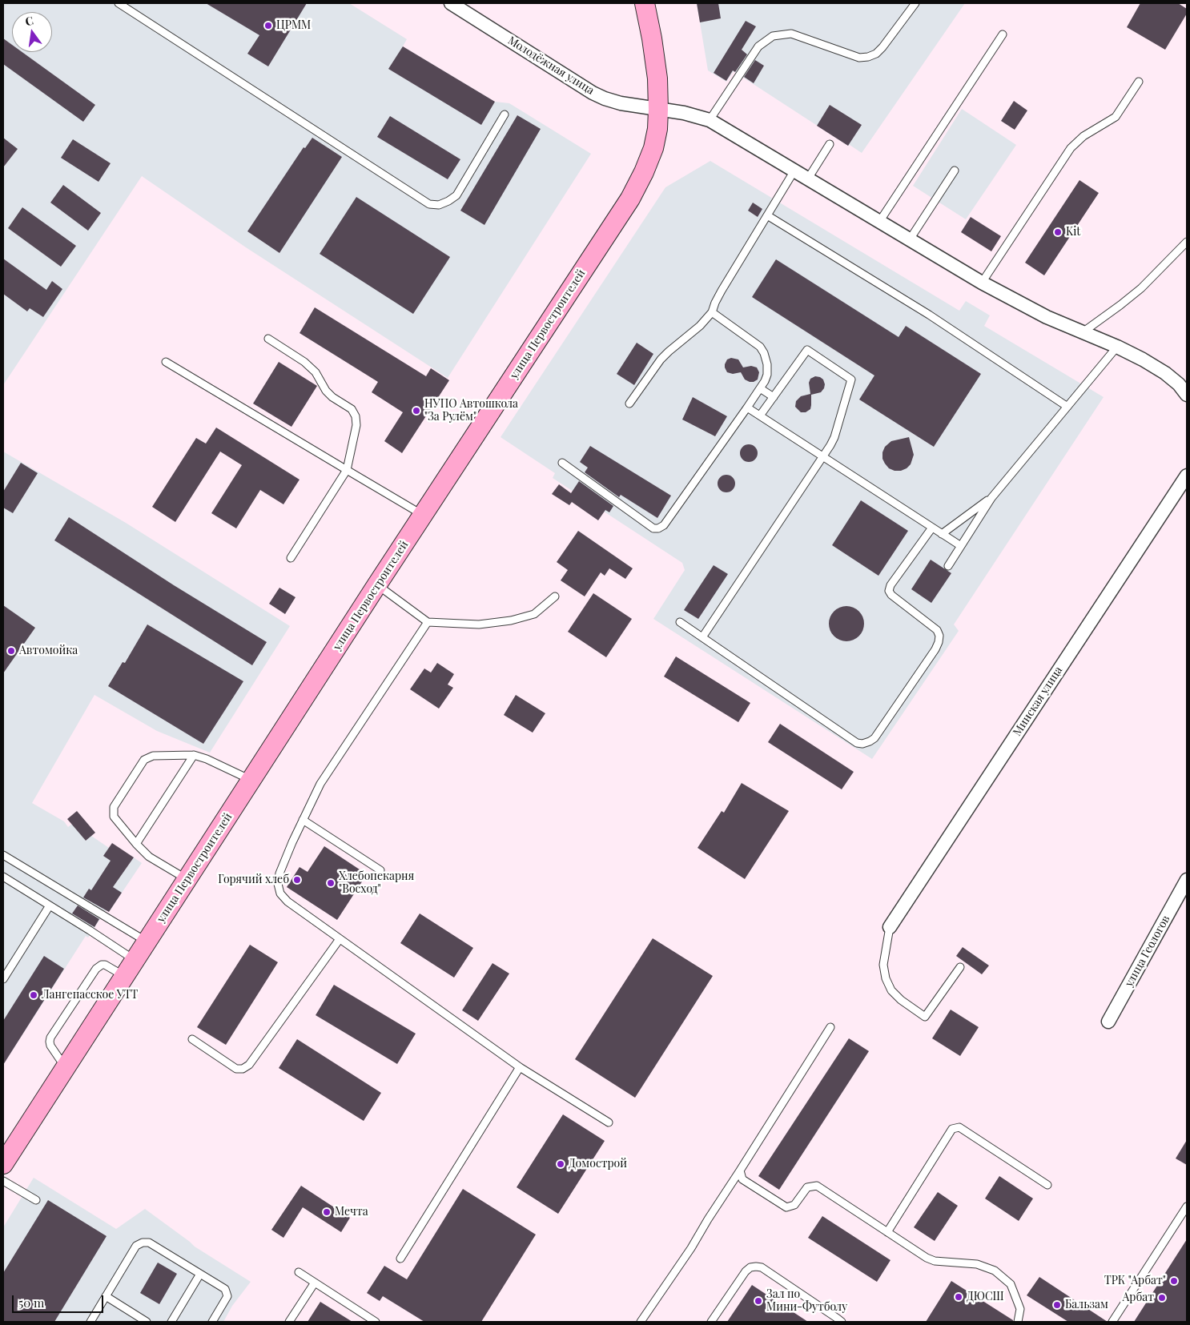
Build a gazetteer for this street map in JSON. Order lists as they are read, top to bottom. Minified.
{"streets":{"street":["Молодёжная улица","улица Первостроителей","Минская улица","улица Геологов"]},"crossings":[["Молодёжная улица","улица Первостроителей"]],"places":["ЦРММ","Kit","НУПО Автошкола \"За Рулём\"","Автомойка","Горячий хлеб","Хлебопекарня \"Восход\"","Лангепасское УТТ","Домострой","Мечта","ТРК \"Арбат\"","ДЮСШ","Арбат","Зал по Мини-Футболу","Бальзам"],"scale_bar":"50 m","north":"top"}
